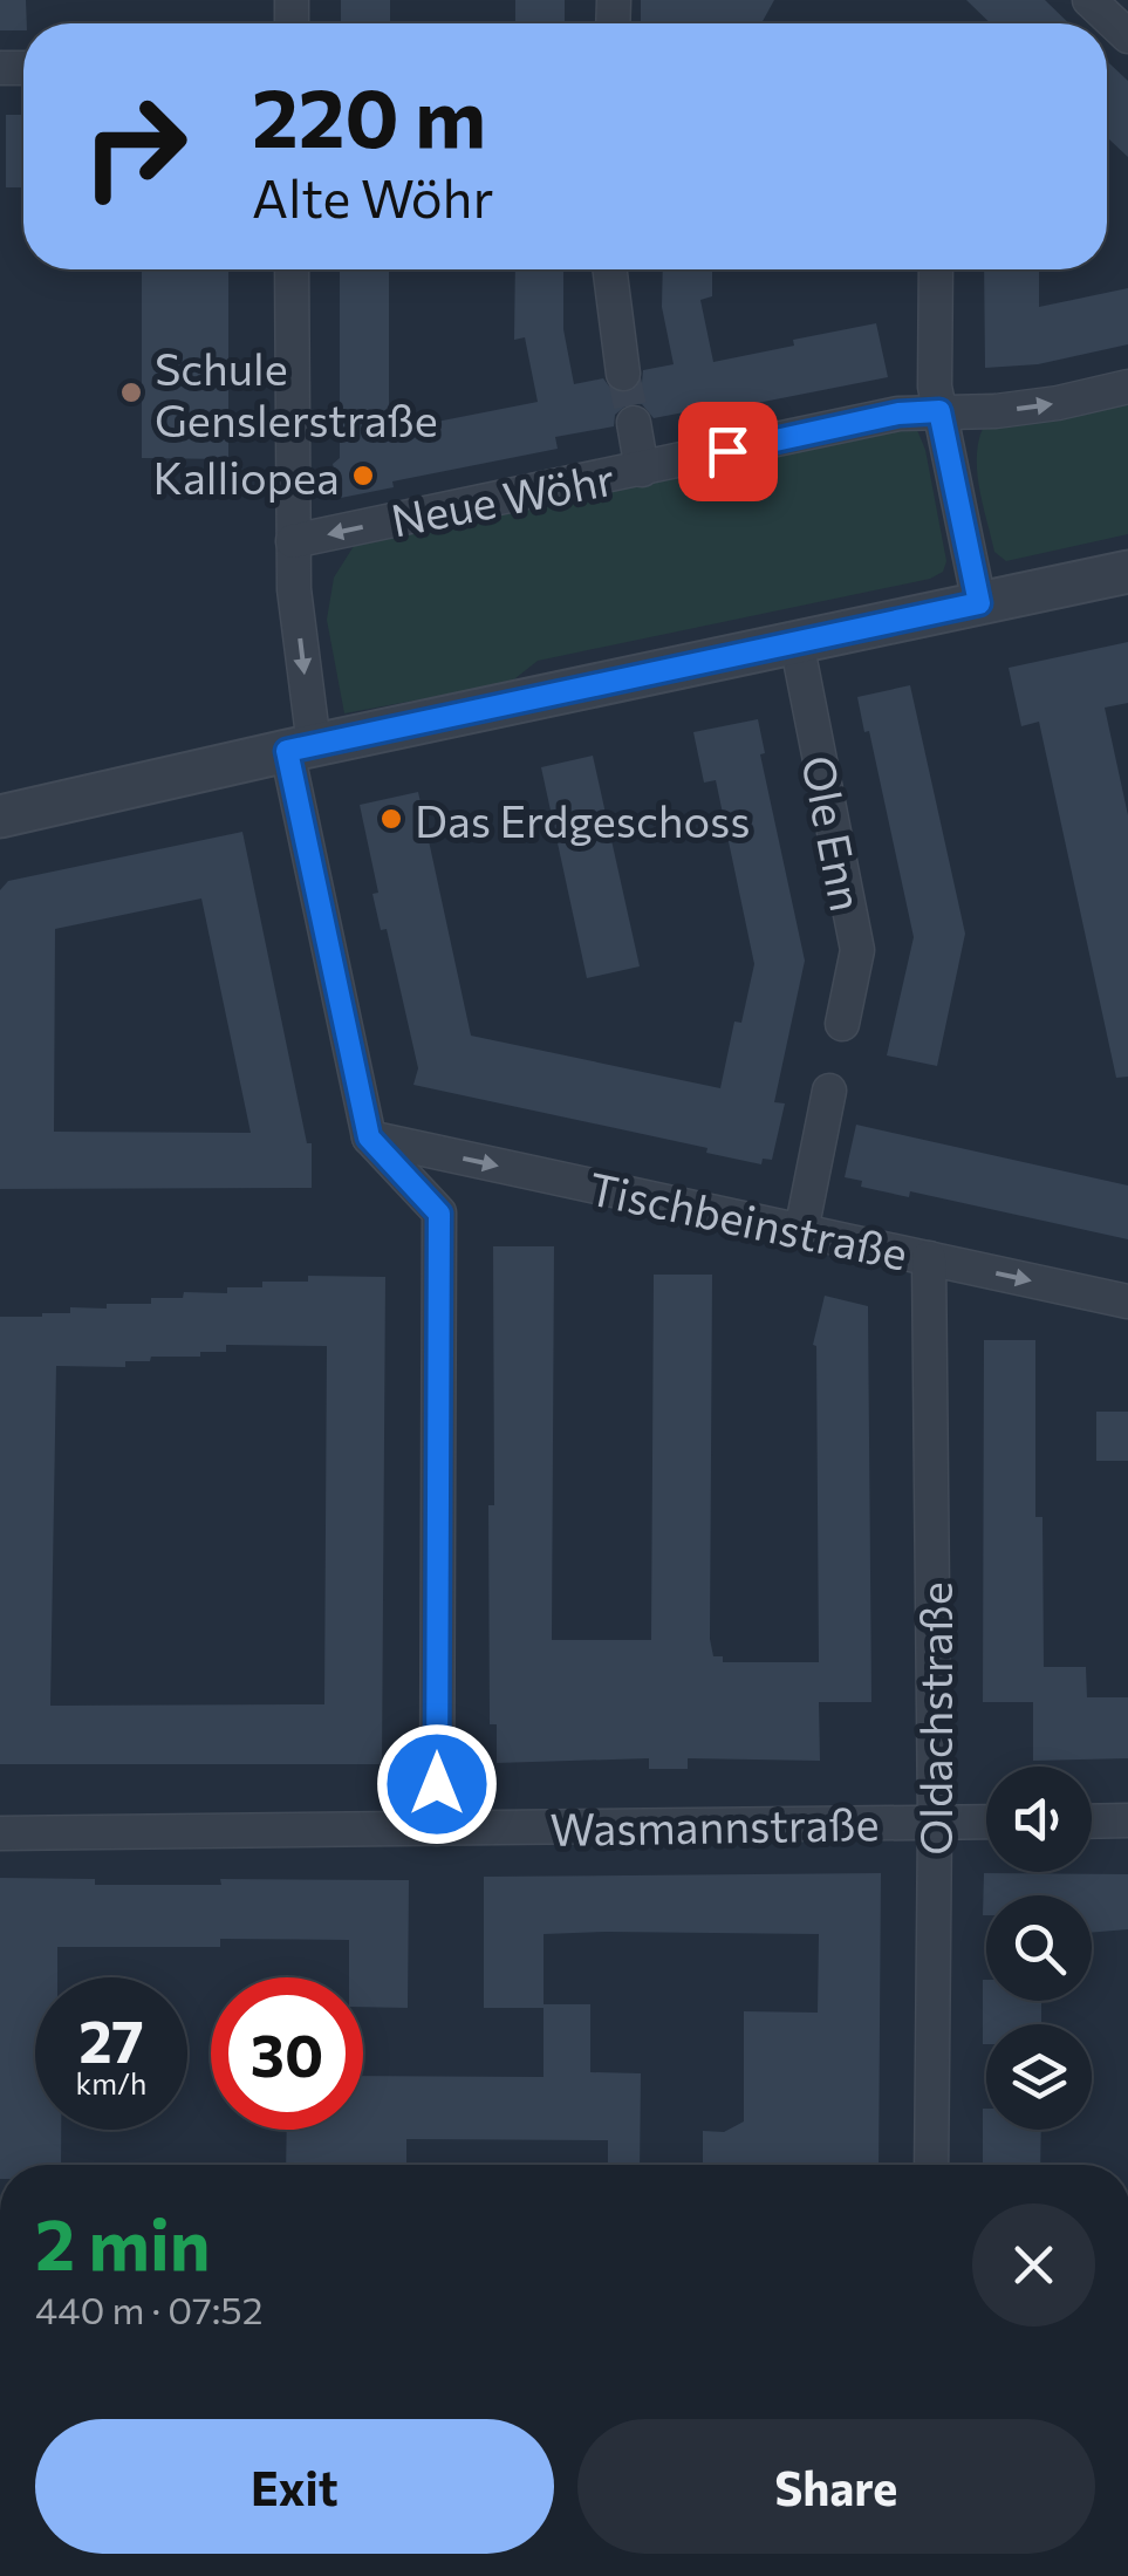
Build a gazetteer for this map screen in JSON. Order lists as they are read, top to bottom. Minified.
{"streets":{"street":["Neue Wöhr","Ole Enn","Tischbeinstraße","Oldachstraße","Wasmannstraße"]},"crossings":[["Tischbeinstraße","Oldachstraße"],["Oldachstraße","Wasmannstraße"]],"one_way":["Tischbeinstraße"],"places":["Schule Genslerstraße","Kalliopea","Das Erdgeschoss"],"page":{"turn":["220 m","Alte Wöhr"],"speed":"27 km/h","limit":"30","heading":["2 min","440 m · 07:52"],"buttons":["Exit","Share"]}}
